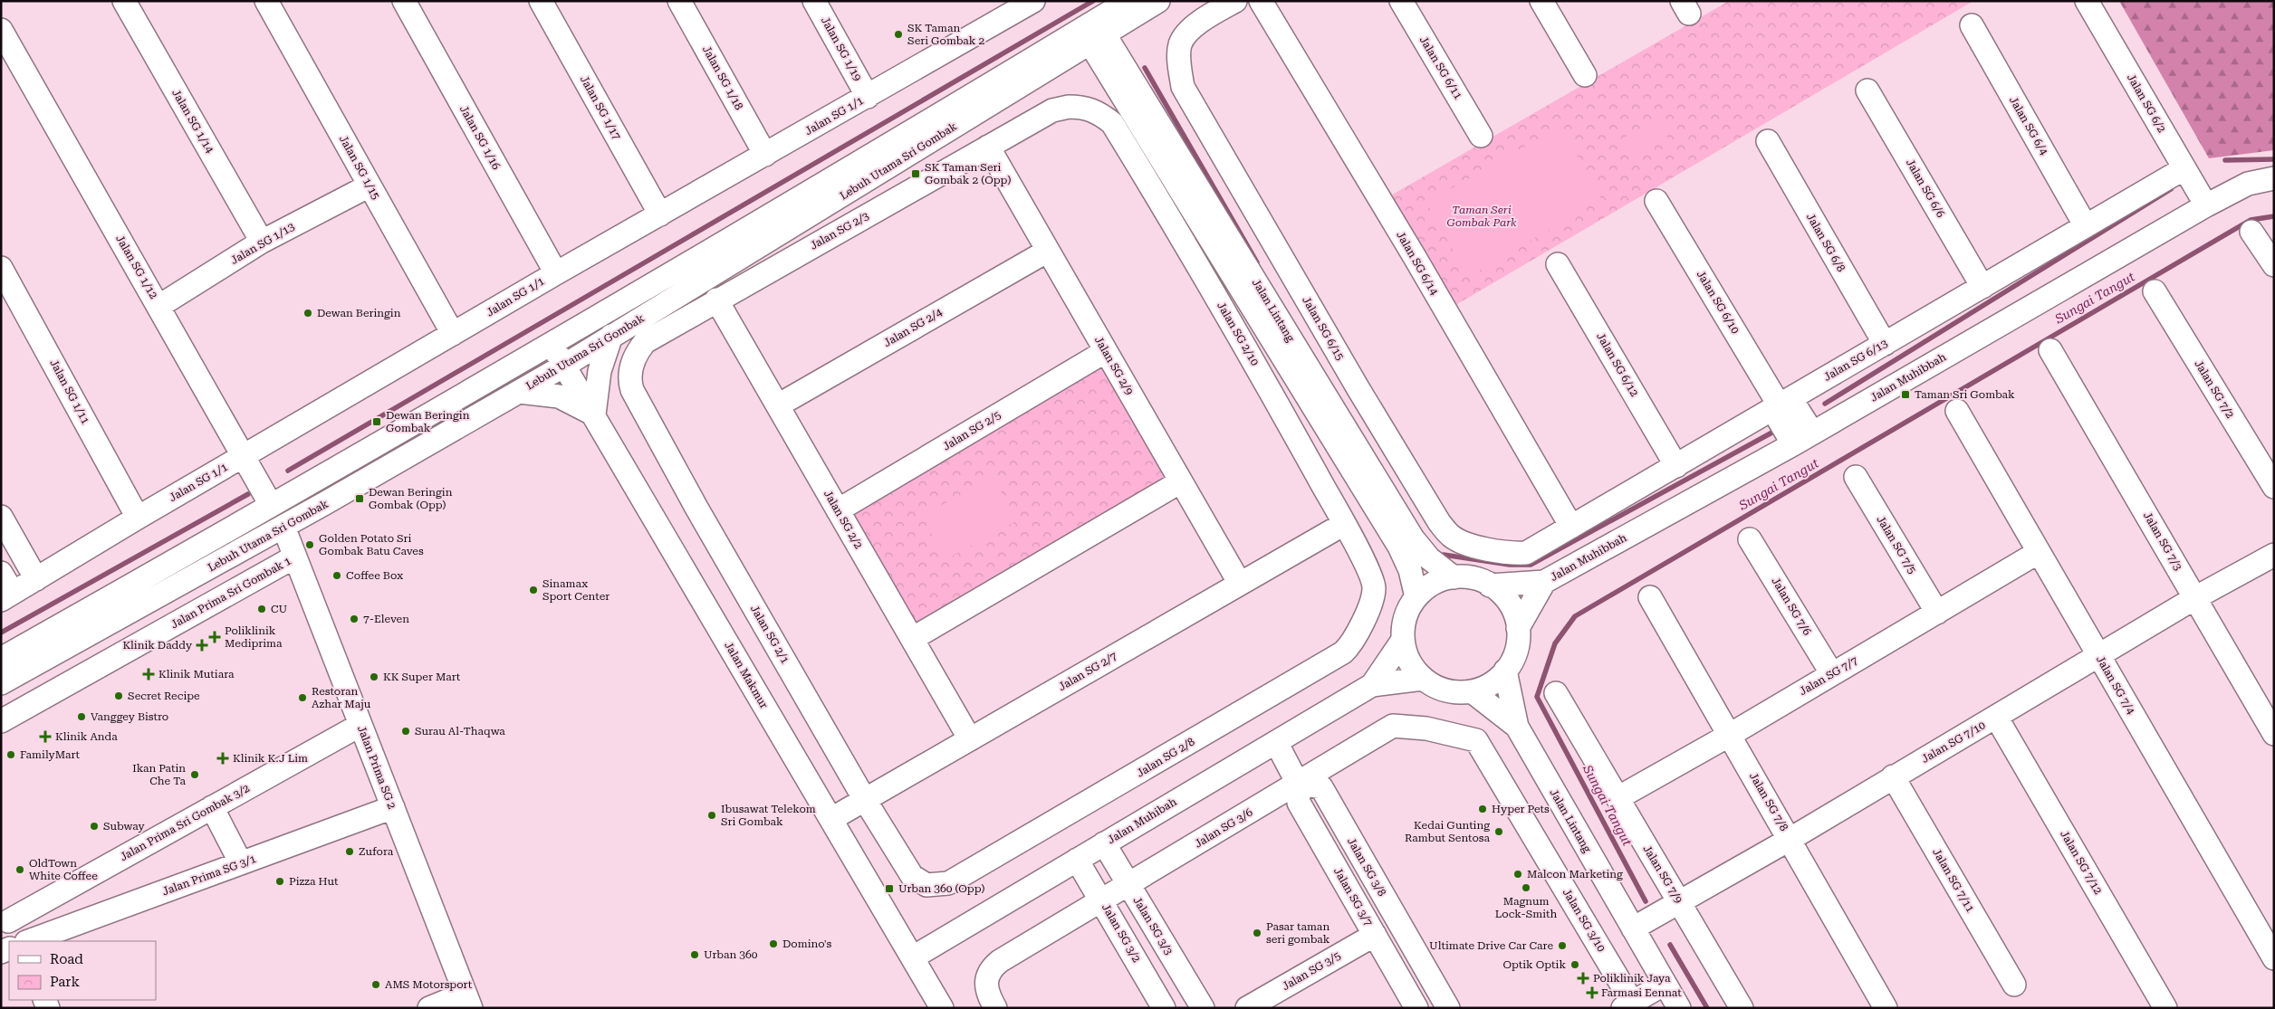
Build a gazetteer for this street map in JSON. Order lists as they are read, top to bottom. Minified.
{"streets":{"street":["Jalan SG 1/19","Jalan SG 6/11","Jalan SG 1/18","Jalan SG 6/2","Jalan SG 1/17","Jalan SG 1/1","Jalan SG 1/14","Jalan SG 6/4","Jalan SG 1/16","Lebuh Utama Sri Gombak","Jalan SG 1/15","Jalan SG 6/6","Jalan SG 2/3","Jalan SG 6/8","Jalan SG 1/13","Jalan SG 6/14","Jalan SG 1/12","Jalan SG 6/10","Jalan Lintang","Jalan SG 2/4","Jalan SG 6/15","Jalan SG 2/10","Jalan SG 6/13","Jalan SG 6/12","Jalan SG 2/9","Jalan Muhibbah","Jalan SG 7/2","Jalan SG 1/11","Jalan SG 2/5","Jalan SG 2/2","Jalan SG 7/3","Jalan SG 7/5","Jalan Prima Sri Gombak 1","Jalan SG 7/6","Jalan SG 2/1","Jalan SG 2/7","Jalan Makmur","Jalan SG 7/7","Jalan SG 7/4","Jalan SG 7/10","Jalan SG 2/8","Jalan Prima SG 2","Jalan SG 7/8","Jalan Muhibah","Jalan Prima Sri Gombak 3/2","Jalan SG 3/6","Jalan SG 7/12","Jalan SG 3/8","Jalan SG 7/9","Jalan Prima SG 3/1","Jalan SG 7/11","Jalan SG 3/7","Jalan SG 3/10","Jalan SG 3/3","Jalan SG 3/2","Jalan SG 3/5"]},"crossings":[["Jalan SG 1/19","Jalan SG 1/1"],["Jalan SG 1/18","Jalan SG 1/1"],["Jalan SG 6/2","Jalan SG 6/13"],["Jalan SG 6/2","Jalan Muhibbah"],["Jalan SG 1/17","Jalan SG 1/1"],["Jalan SG 1/1","Jalan SG 1/16"],["Jalan SG 1/1","Jalan SG 1/15"],["Jalan SG 1/1","Jalan SG 1/12"],["Jalan SG 1/1","Jalan SG 1/11"],["Jalan SG 1/14","Jalan SG 1/13"],["Jalan SG 6/4","Jalan SG 6/13"],["Lebuh Utama Sri Gombak","Jalan SG 1/12"],["Lebuh Utama Sri Gombak","Jalan Lintang"],["Lebuh Utama Sri Gombak","Jalan Makmur"],["Lebuh Utama Sri Gombak","Jalan Prima SG 2"],["Jalan SG 1/15","Jalan SG 1/13"],["Jalan SG 6/6","Jalan SG 6/13"],["Jalan SG 2/3","Jalan SG 2/10"],["Jalan SG 2/3","Jalan SG 2/9"],["Jalan SG 2/3","Jalan SG 2/2"],["Jalan SG 2/3","Jalan SG 2/1"],["Jalan SG 6/8","Jalan SG 6/13"],["Jalan SG 1/13","Jalan SG 1/12"],["Jalan SG 6/14","Jalan SG 6/13"],["Jalan SG 6/10","Jalan SG 6/13"],["Jalan SG 6/10","Jalan Muhibbah"],["Jalan Lintang","Jalan Muhibbah"],["Jalan Lintang","Jalan SG 7/10"],["Jalan Lintang","Jalan Muhibah"],["Jalan SG 2/4","Jalan SG 2/9"],["Jalan SG 2/4","Jalan SG 2/2"],["Jalan SG 6/15","Jalan SG 6/13"],["Jalan SG 2/10","Jalan SG 2/7"],["Jalan SG 2/10","Jalan SG 2/8"],["Jalan SG 6/13","Jalan SG 6/12"],["Jalan SG 2/9","Jalan SG 2/5"],["Jalan SG 2/9","Jalan SG 2/7"],["Jalan Muhibbah","Jalan Muhibah"],["Jalan SG 2/5","Jalan SG 2/2"],["Jalan SG 2/2","Jalan SG 2/7"],["Jalan SG 7/3","Jalan SG 7/10"],["Jalan SG 7/5","Jalan SG 7/7"],["Jalan Prima Sri Gombak 1","Jalan Prima SG 2"],["Jalan SG 7/6","Jalan SG 7/7"],["Jalan SG 2/1","Jalan SG 2/7"],["Jalan SG 2/1","Jalan SG 2/8"],["Jalan SG 2/7","Jalan Makmur"],["Jalan Makmur","Jalan Muhibah"],["Jalan SG 7/7","Jalan SG 7/4"],["Jalan SG 7/7","Jalan SG 7/8"],["Jalan SG 7/7","Jalan SG 7/9"],["Jalan SG 7/4","Jalan SG 7/10"],["Jalan SG 7/10","Jalan SG 7/8"],["Jalan SG 7/10","Jalan SG 7/12"],["Jalan SG 7/10","Jalan SG 7/9"],["Jalan SG 7/10","Jalan SG 7/11"],["Jalan Prima SG 2","Jalan Prima Sri Gombak 3/2"],["Jalan Prima SG 2","Jalan Prima SG 3/1"],["Jalan Muhibah","Jalan SG 3/3"],["Jalan Muhibah","Jalan SG 3/2"],["Jalan SG 3/6","Jalan SG 3/8"],["Jalan SG 3/6","Jalan SG 3/7"],["Jalan SG 3/6","Jalan SG 3/10"],["Jalan SG 3/6","Jalan SG 3/3"],["Jalan SG 3/6","Jalan SG 3/2"],["Jalan SG 3/8","Jalan SG 3/7"],["Jalan SG 3/7","Jalan SG 3/5"]],"water":["Sungai Tangut"],"parks":["Taman Seri Gombak Park"],"places":{"other":["SK Taman Seri Gombak 2","Dewan Beringin","Golden Potato Sri Gombak Batu Caves","Coffee Box","Sinamax Sport Center","CU","7-Eleven","KK Super Mart","Secret Recipe","Restoran Azhar Maju","Vanggey Bistro","Surau Al-Thaqwa","FamilyMart","Ikan Patin Che Ta","Hyper Pets","Ibusawat Telekom Sri Gombak","Subway","Kedai Gunting Rambut Sentosa","Zufora","OldTown White Coffee","Malcon Marketing","Pizza Hut","Magnum Lock-Smith","Pasar taman seri gombak","Domino's","Ultimate Drive Car Care","Urban 360","Optik Optik","AMS Motorsport"],"transit":["SK Taman Seri Gombak 2 (Opp)","Taman Sri Gombak","Dewan Beringin Gombak","Dewan Beringin Gombak (Opp)","Urban 360 (Opp)"],"health":["Poliklinik Mediprima","Klinik Daddy","Klinik Mutiara","Klinik Anda","Klinik K.J Lim","Poliklinik Jaya","Farmasi Eennat"]},"legend":["Road","Park"]}
